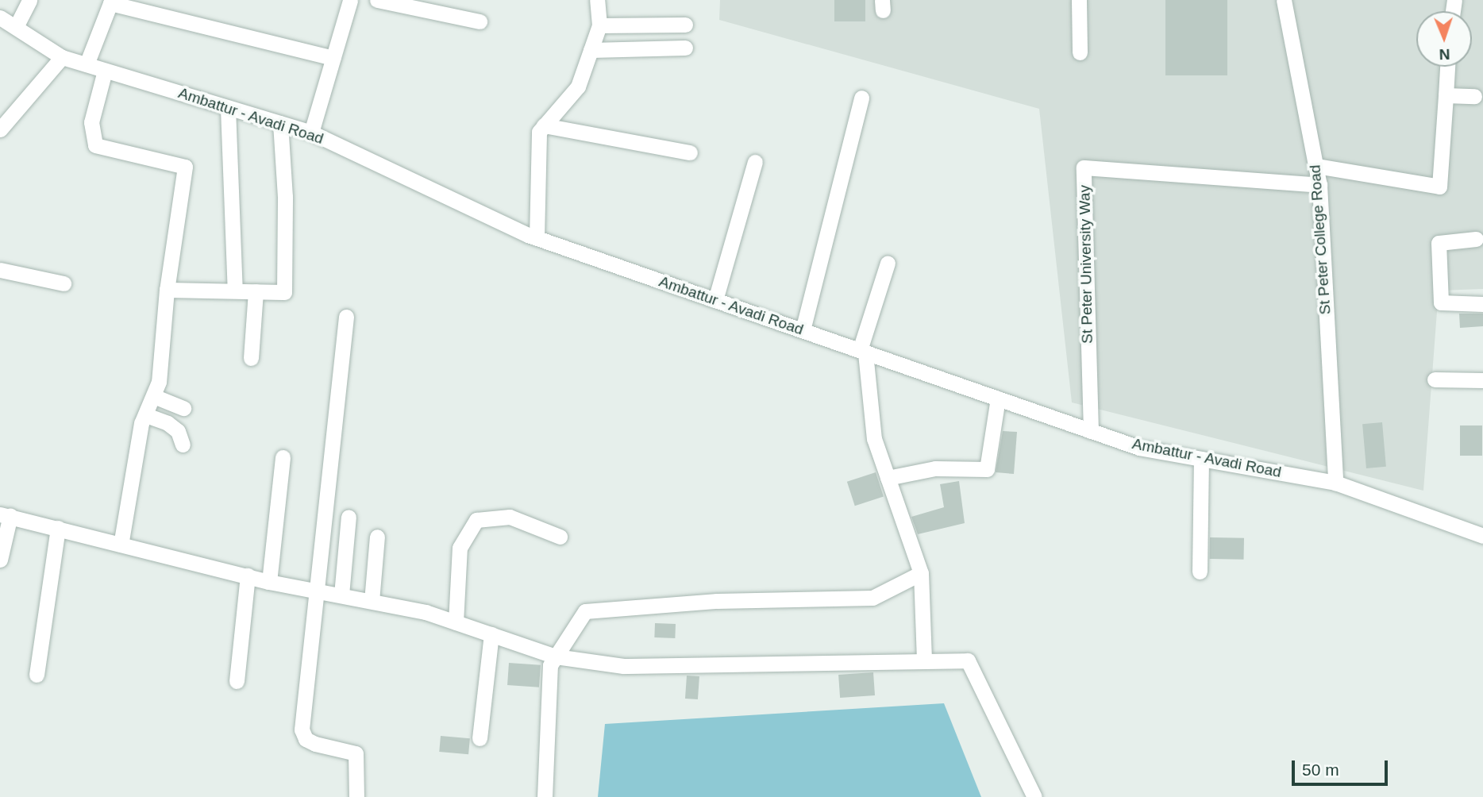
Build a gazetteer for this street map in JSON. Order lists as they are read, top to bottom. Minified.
{"streets":{"street":["Ambattur - Avadi Road","St Peter College Road","St Peter University Way"]},"crossings":[["Ambattur - Avadi Road","St Peter College Road"],["Ambattur - Avadi Road","St Peter University Way"],["St Peter College Road","St Peter University Way"]],"scale_bar":"50 m","north":"bottom"}
